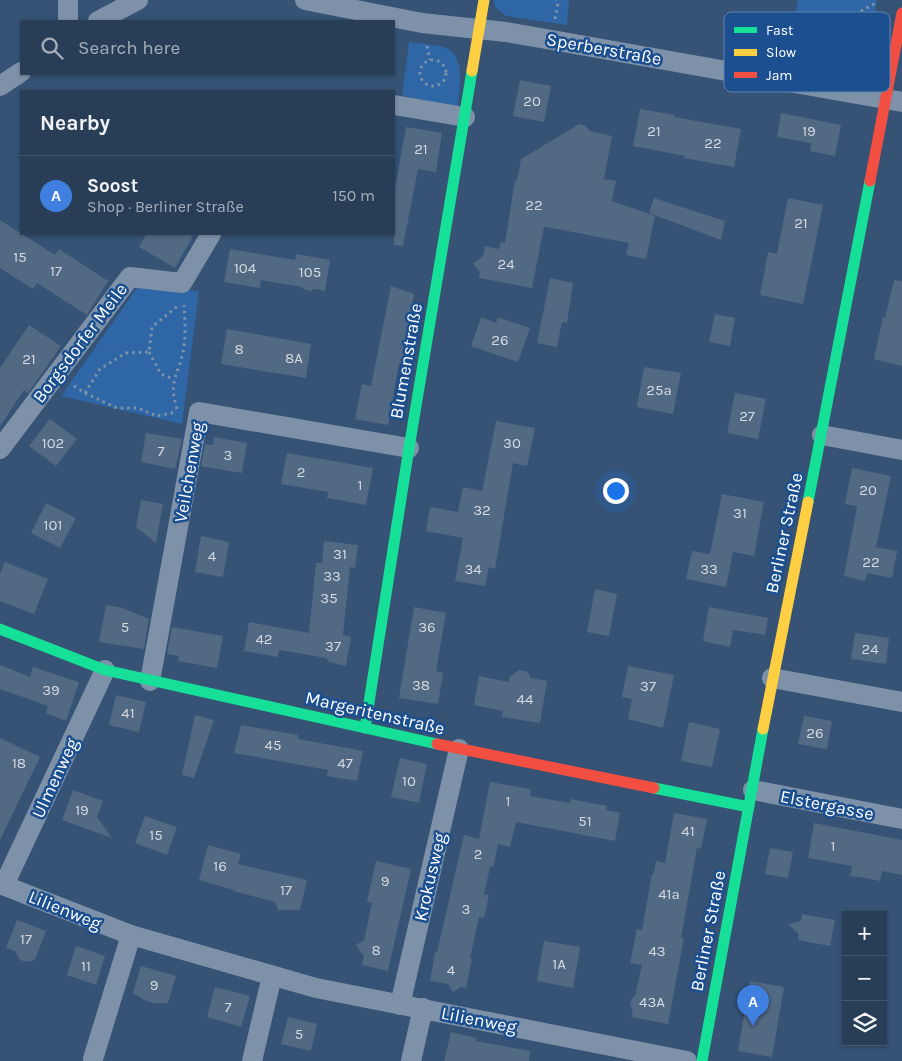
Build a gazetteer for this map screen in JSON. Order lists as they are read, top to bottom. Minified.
{"streets":{"street":["Sperberstraße","Borgsdorfer Meile","Blumenstraße","Veilchenweg","Berliner Straße","Margeritenstraße","Ulmenweg","Elstergasse","Krokusweg","Lilienweg"]},"crossings":[["Sperberstraße","Blumenstraße"],["Sperberstraße","Berliner Straße"],["Blumenstraße","Veilchenweg"],["Blumenstraße","Margeritenstraße"],["Veilchenweg","Margeritenstraße"],["Berliner Straße","Margeritenstraße"],["Berliner Straße","Elstergasse"],["Margeritenstraße","Ulmenweg"],["Margeritenstraße","Elstergasse"],["Margeritenstraße","Krokusweg"],["Ulmenweg","Lilienweg"],["Krokusweg","Lilienweg"]],"house_numbers":["20","21","19","22","21","22","21","15","24","104","17","105","26","8","8A","21","25a","27","102","30","7","3","2","1","20","32","31","101","31","4","22","34","33","33","35","5","36","42","37","24","38","37","39","44","41","26","45","18","47","10","1","19","51","41","15","1","2","16","9","17","41a","3","17","8","43","1A","11","4","9","43A","7","5"],"legend":["Fast","Slow","Jam"],"page":{"search":"Search here","heading":"Nearby","list":[{"mark":"A","name":"Soost","note":"Shop · Berliner Straße","value":"150 m"}],"map_buttons":["+","−"],"pins":"A"}}
